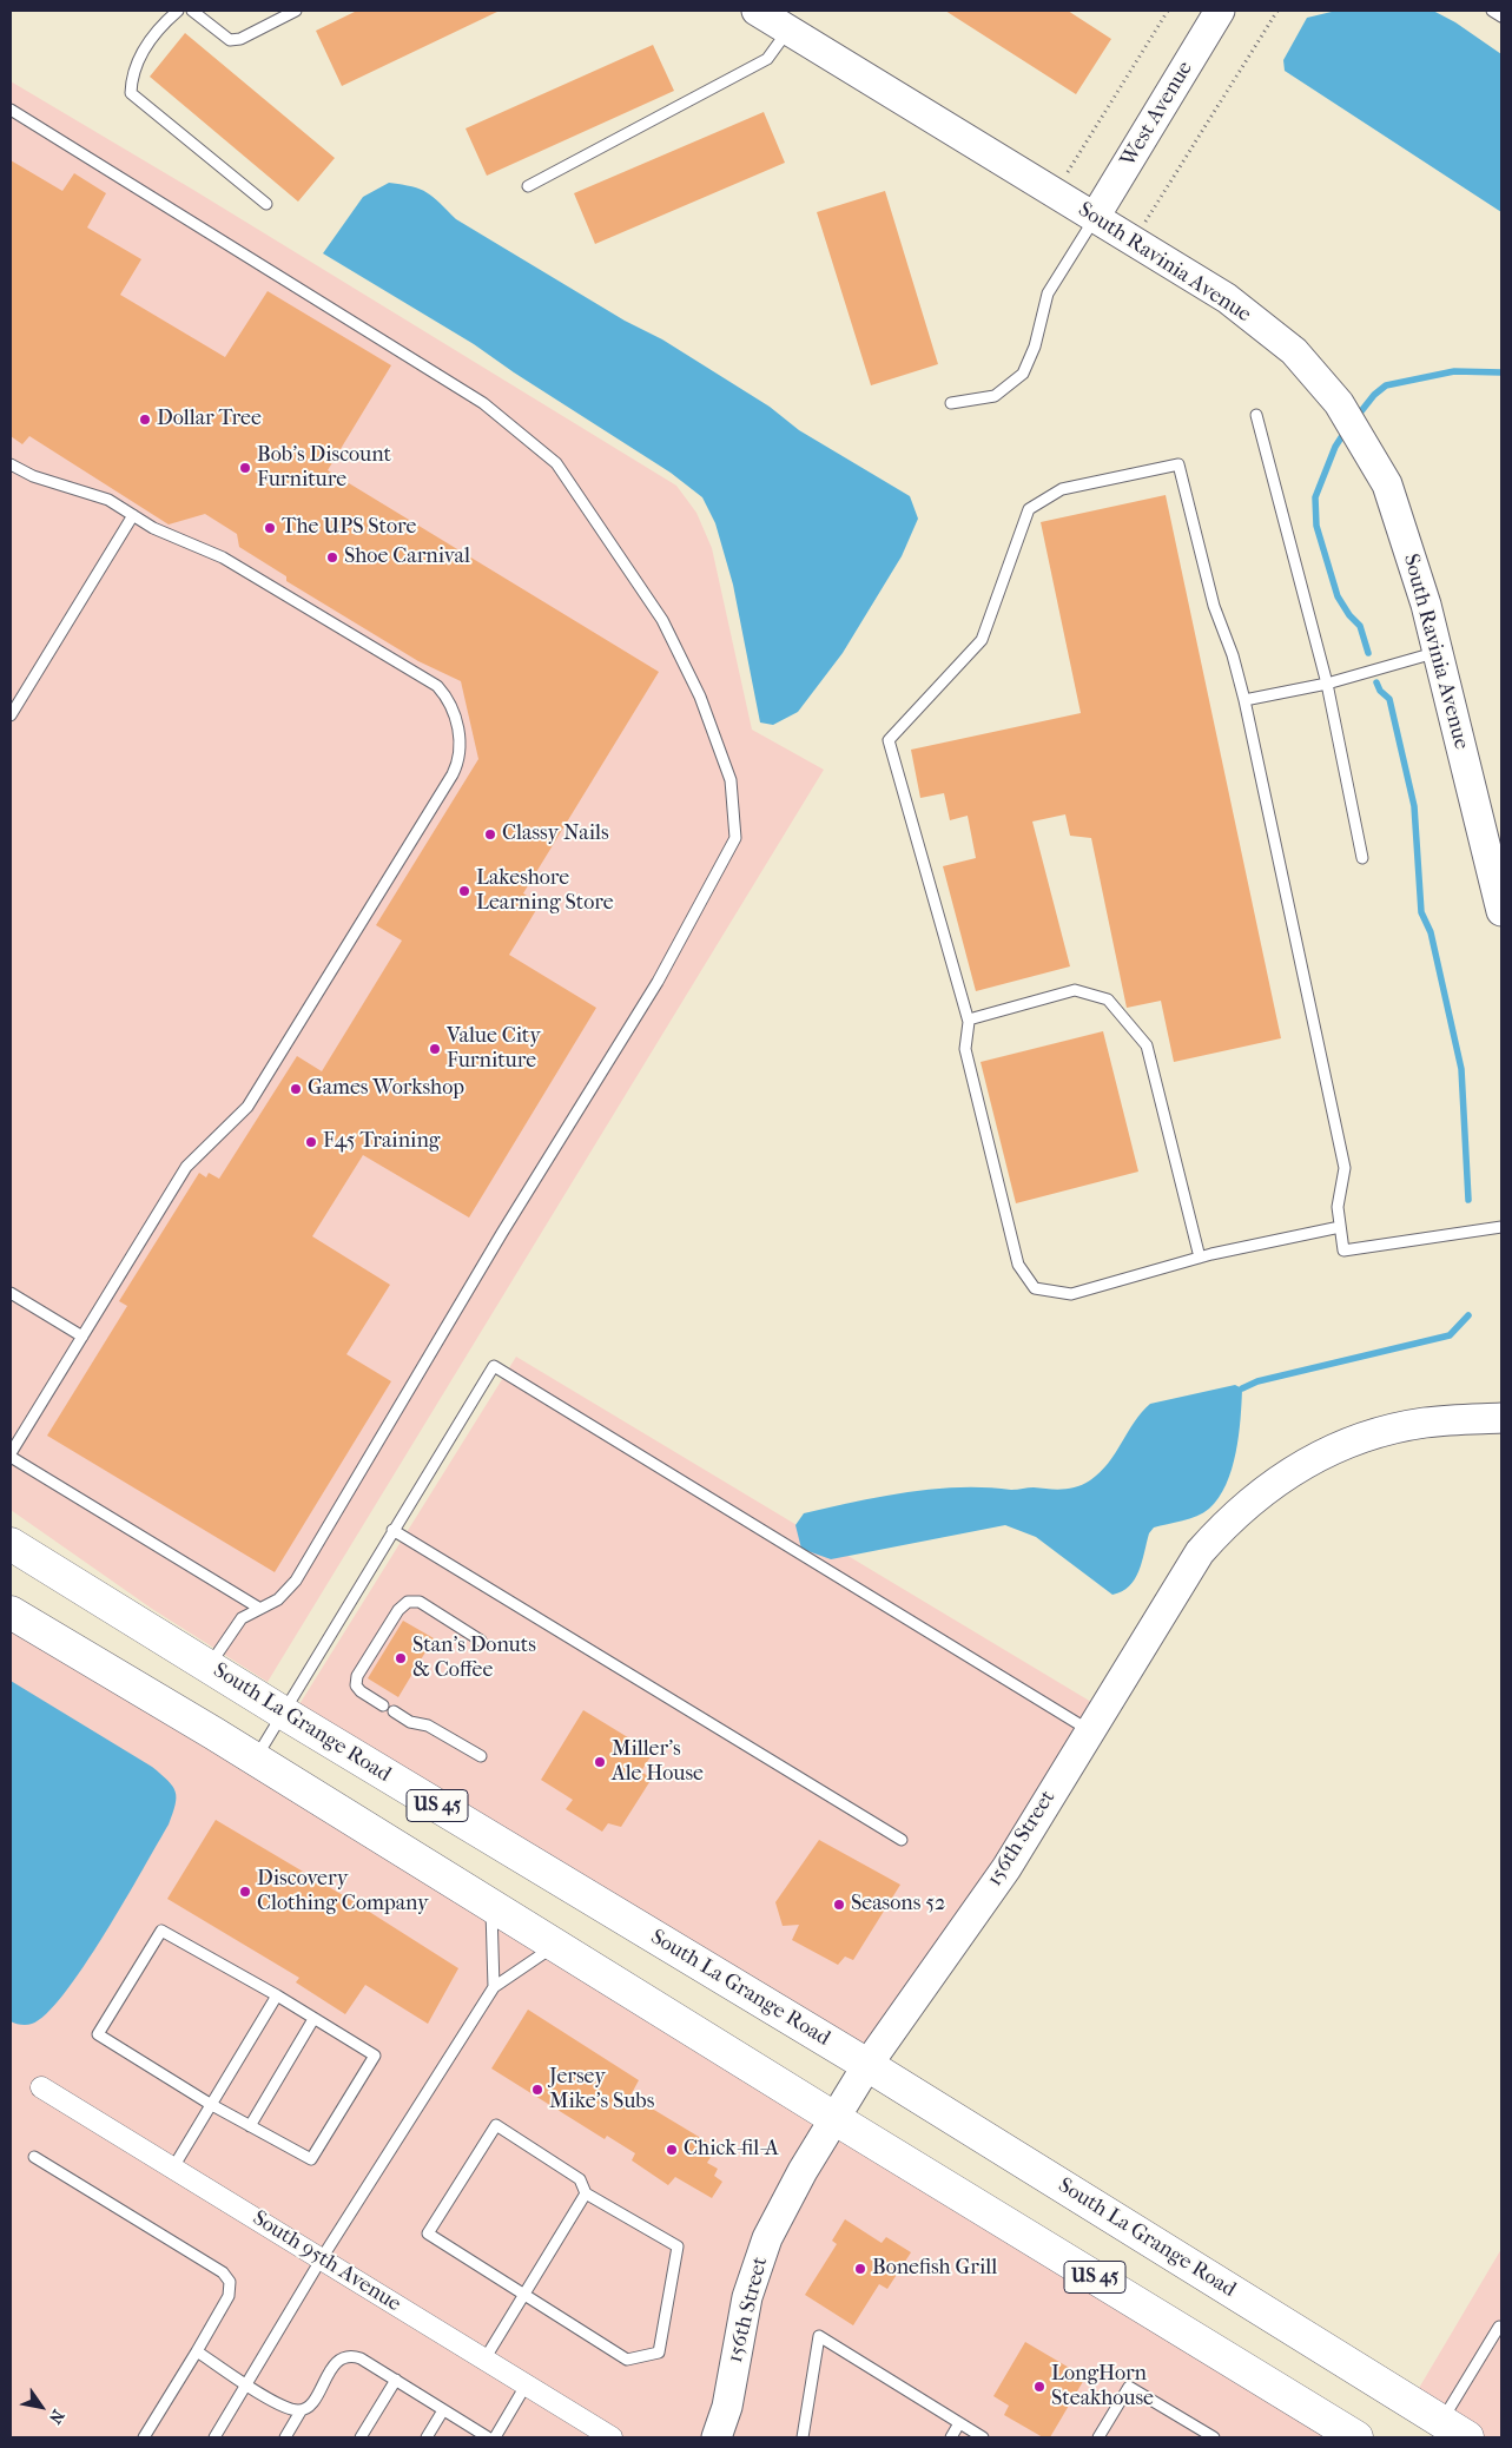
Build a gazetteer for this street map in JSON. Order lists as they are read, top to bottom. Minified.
{"streets":{"highway":["South La Grange Road","US 45"],"street":["West Avenue","South Ravinia Avenue","156th Street","South 95th Avenue"]},"crossings":[["West Avenue","South Ravinia Avenue"],["South La Grange Road","156th Street"],["US 45","156th Street"]],"places":["Dollar Tree","Bob's Discount Furniture","The UPS Store","Shoe Carnival","Classy Nails","Lakeshore Learning Store","Value City Furniture","Games Workshop","F45 Training","Stan's Donuts & Coffee","Miller's Ale House","Discovery Clothing Company","Seasons 52","Jersey Mike's Subs","Chick-fil-A","Bonefish Grill","LongHorn Steakhouse"],"north":"bottom right"}
